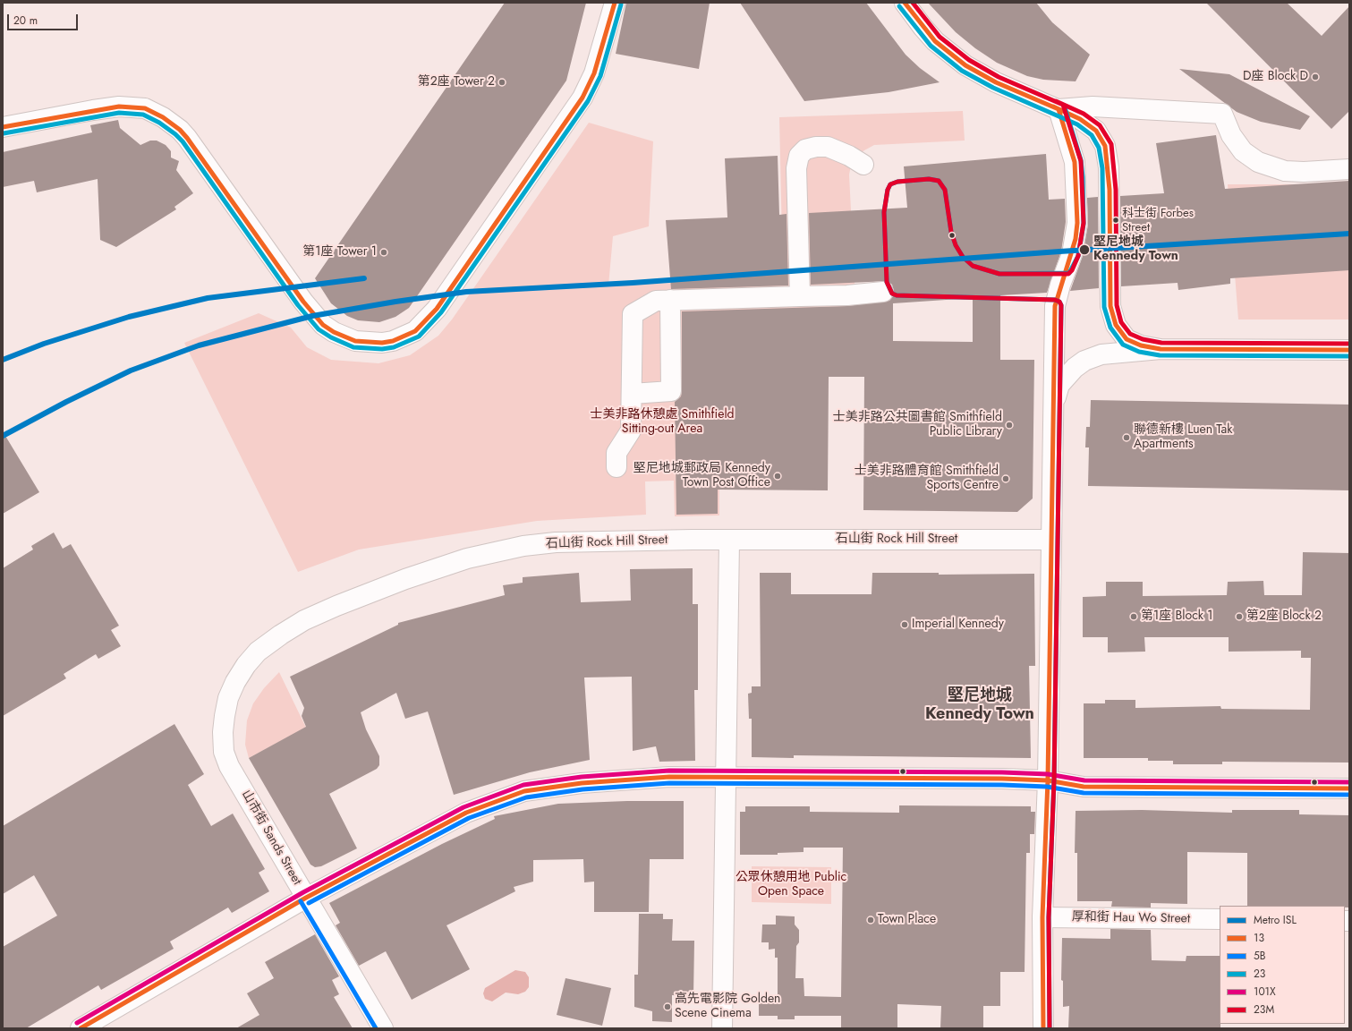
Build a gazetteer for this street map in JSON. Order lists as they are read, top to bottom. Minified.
{"streets":{"main road":["石山街 Rock Hill Street","山市街 Sands Street","厚和街 Hau Wo Street"]},"crossings":[["石山街 Rock Hill Street","山市街 Sands Street"]],"districts":["堅尼地城 Kennedy Town"],"parks":["士美非路休憩處 Smithfield Sitting-out Area","公眾休憩用地 Public Open Space"],"places":["D座 Block D","第2座 Tower 2","科士街 Forbes Street","堅尼地城 Kennedy Town","第1座 Tower 1","士美非路公共圖書館 Smithfield Public Library","聯德新樓 Luen Tak Apartments","堅尼地城郵政局 Kennedy Town Post Office","士美非路體育館 Smithfield Sports Centre","第1座 Block 1","第2座 Block 2","Imperial Kennedy","Town Place","高先電影院 Golden Scene Cinema"],"lines":["transit line 13","transit line 23M","transit line 23","metro line ISL","transit line 101X","transit line 5B"],"legend":["Metro ISL","13","5B","23","101X","23M"],"scale_bar":"20 m"}
